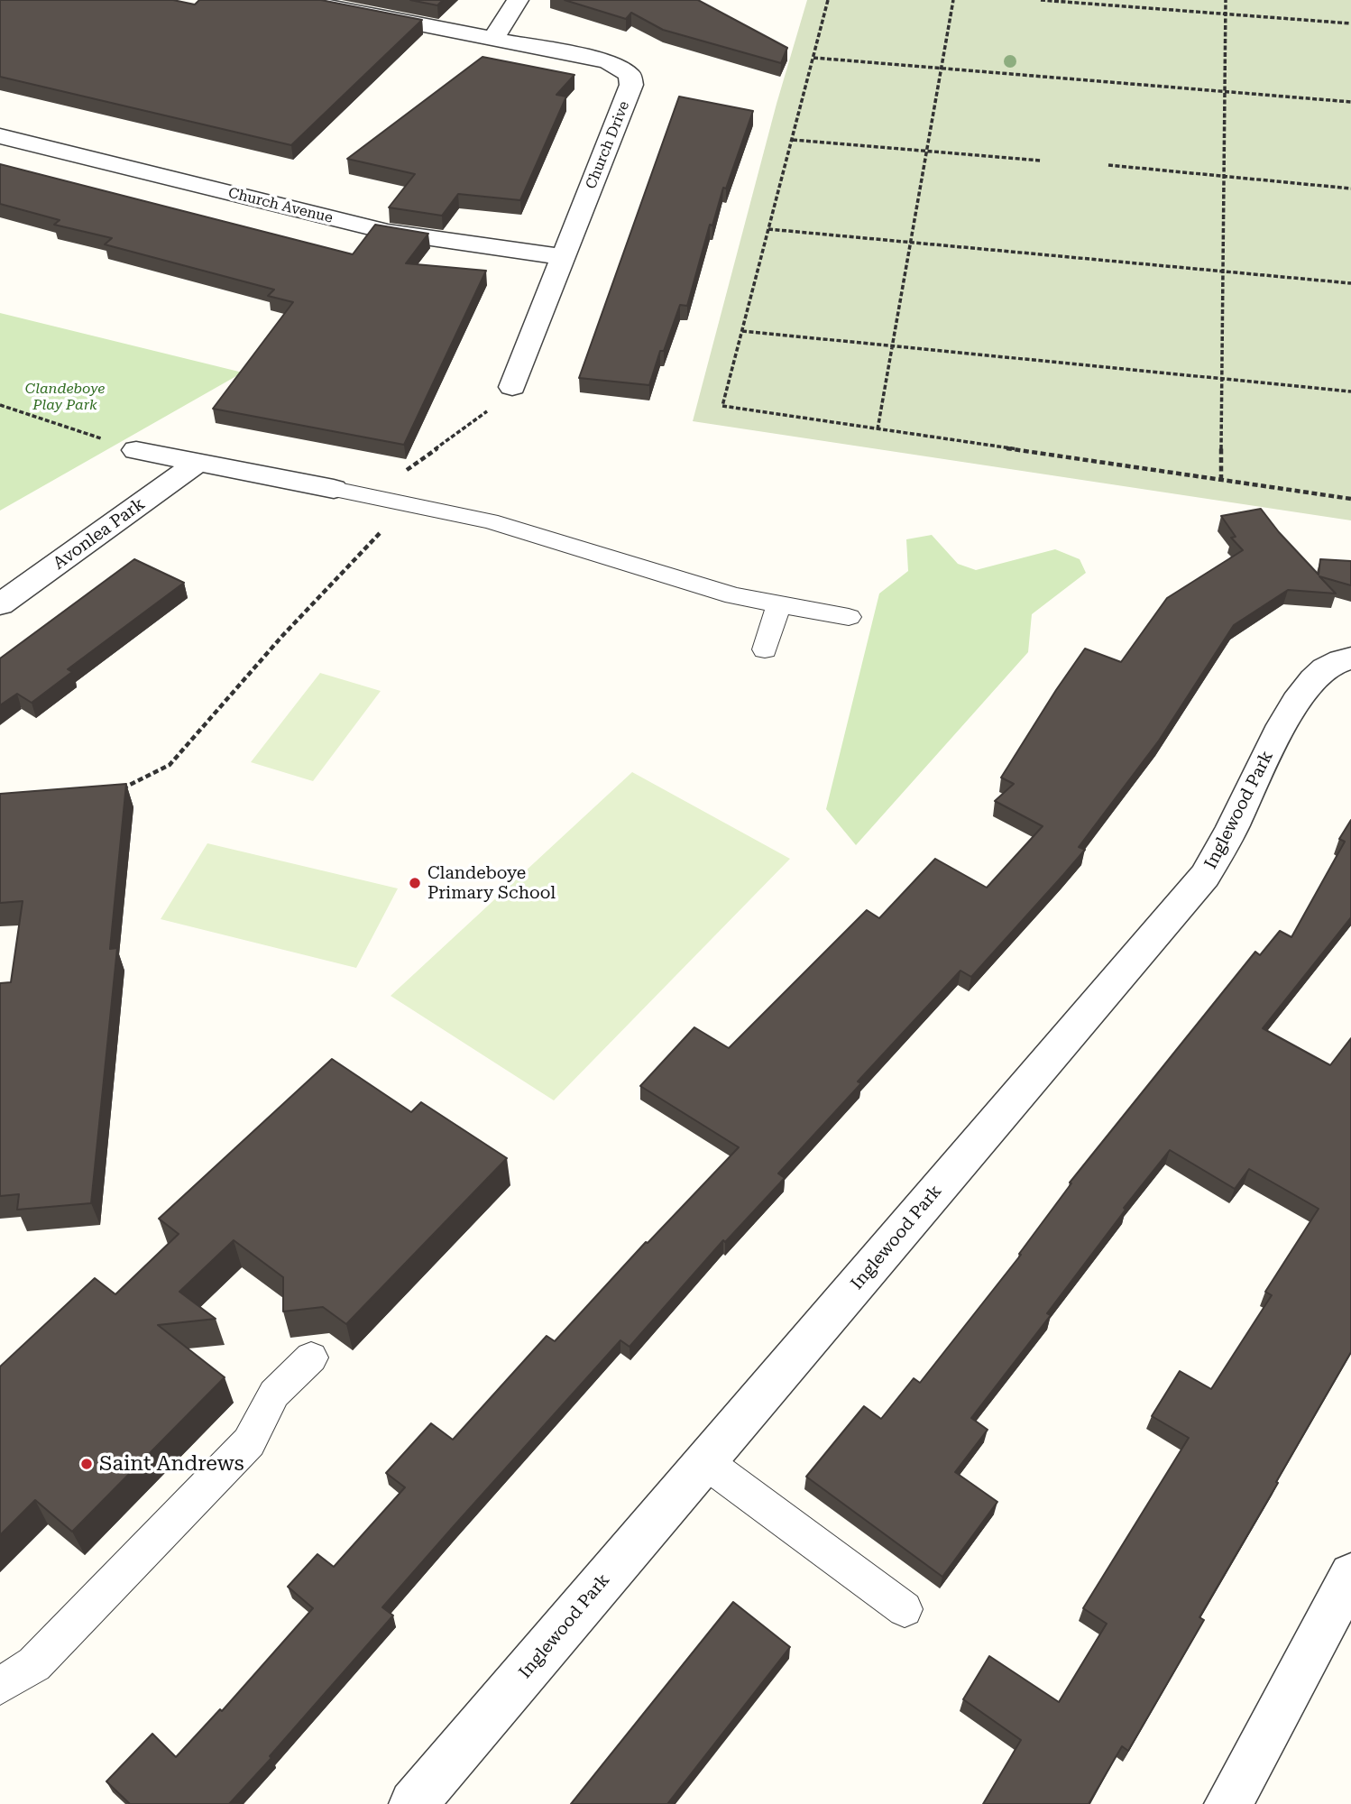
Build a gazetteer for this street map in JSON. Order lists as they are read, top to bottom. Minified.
{"streets":{"street":["Church Drive","Church Avenue","Avonlea Park","Inglewood Park"]},"crossings":[["Church Drive","Church Avenue"]],"parks":["Clandeboye Play Park"],"places":["Clandeboye Primary School","Saint Andrews"]}
